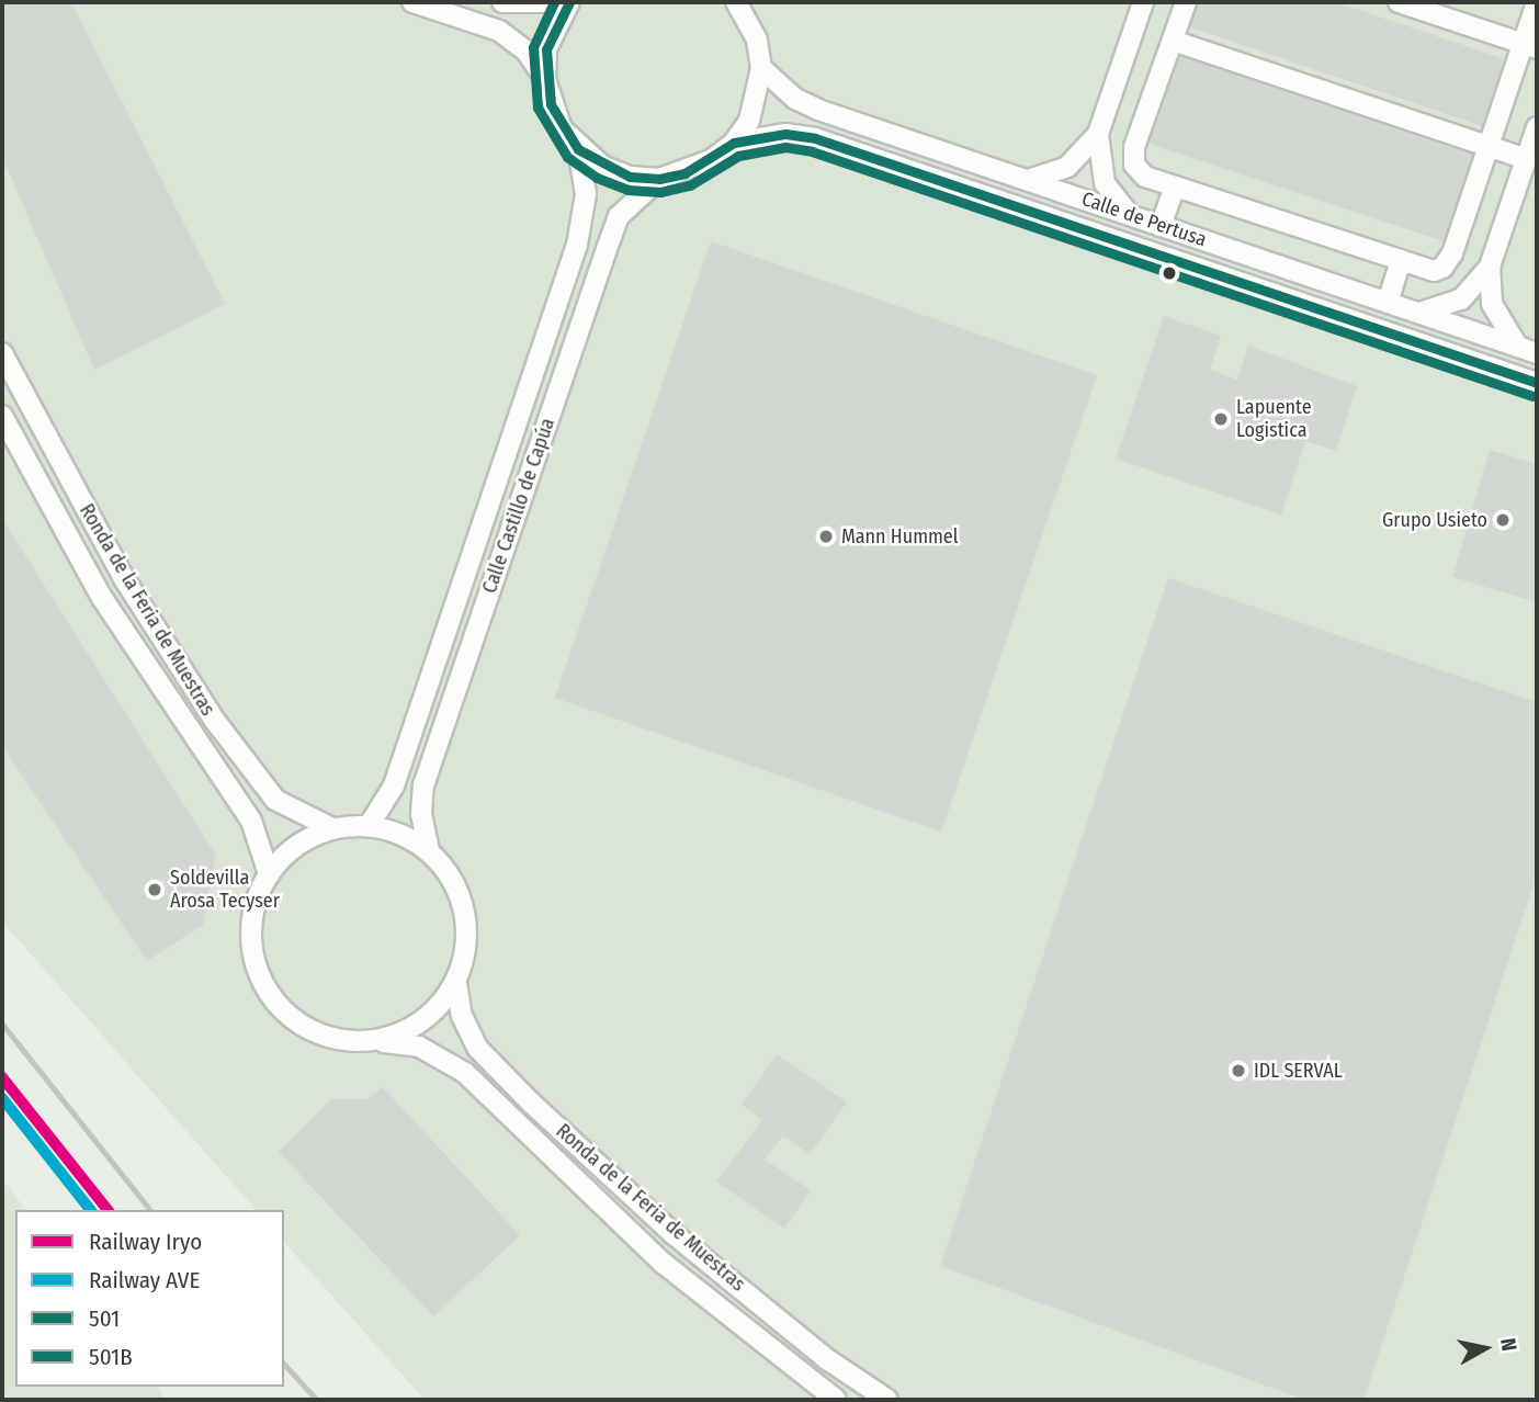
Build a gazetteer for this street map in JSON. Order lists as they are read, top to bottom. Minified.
{"streets":{"street":["Calle de Pertusa","Calle Castillo de Capúa","Ronda de la Feria de Muestras"]},"crossings":[["Calle Castillo de Capúa","Ronda de la Feria de Muestras"]],"places":["Lapuente Logistica","Grupo Usieto","Mann Hummel","Soldevilla Arosa Tecyser","IDL SERVAL"],"lines":["transit line 501","transit line 501B","rail line Iryo","rail line AVE"],"legend":["Railway Iryo","Railway AVE","501","501B"],"north":"right"}
